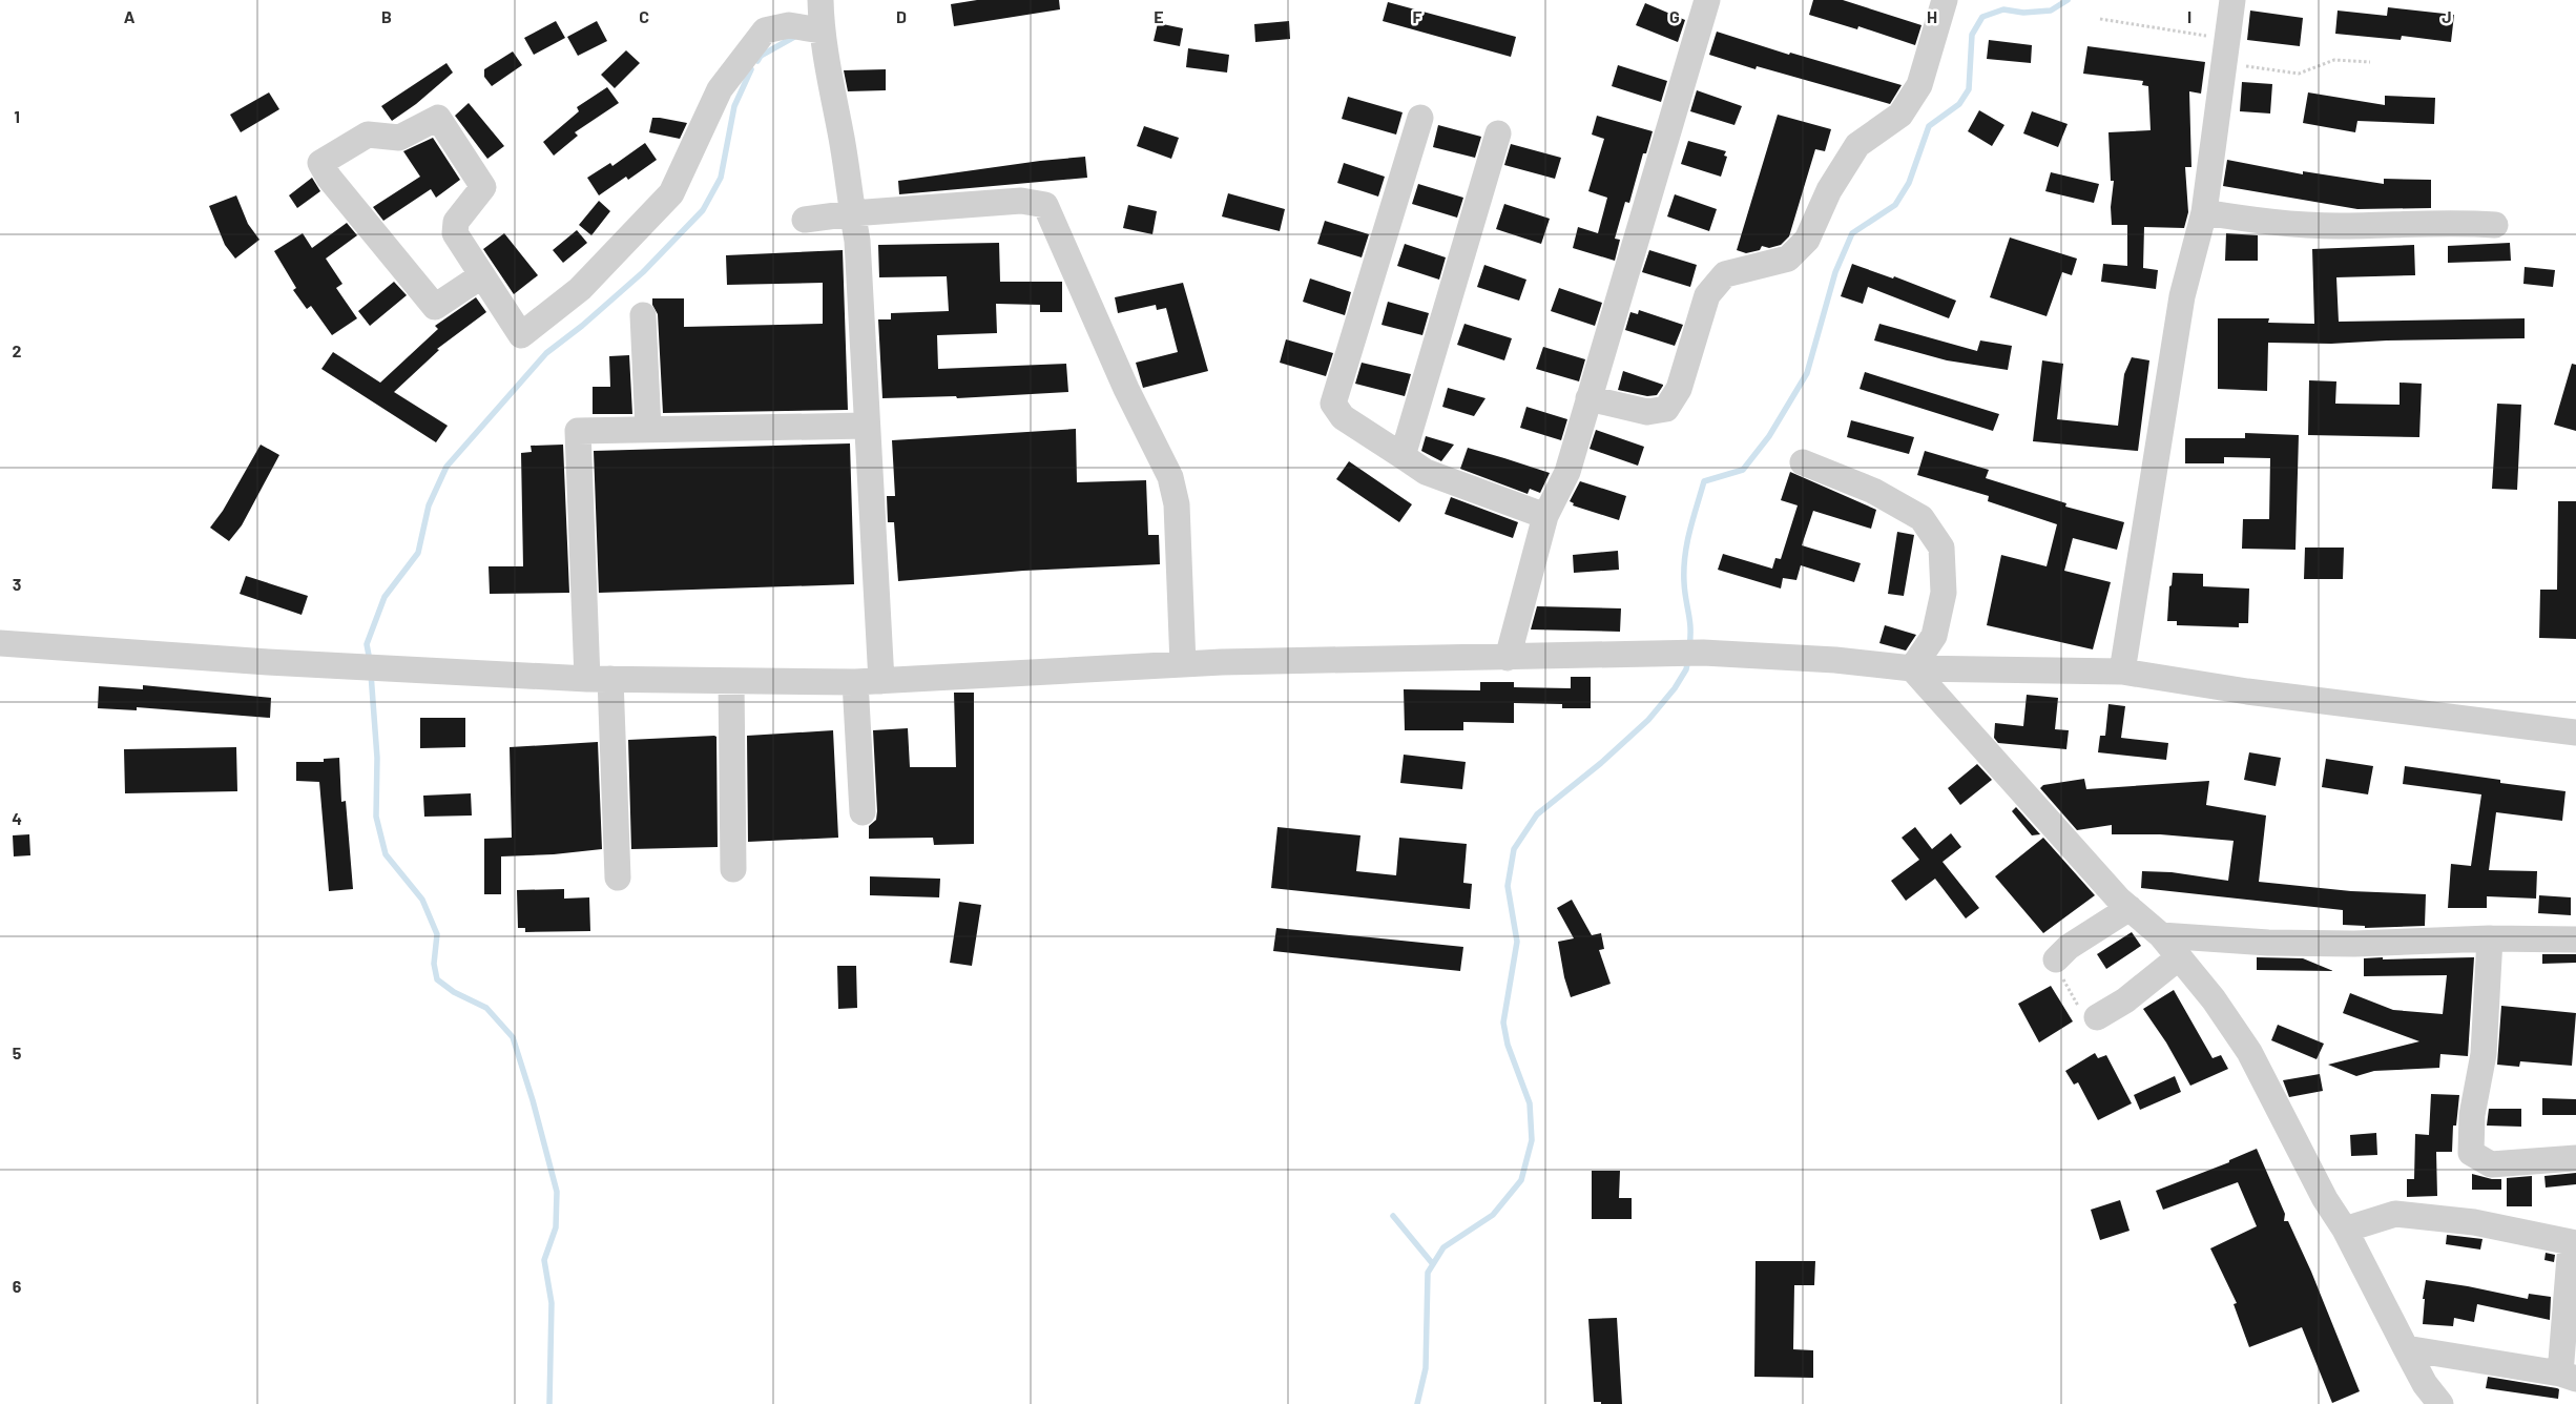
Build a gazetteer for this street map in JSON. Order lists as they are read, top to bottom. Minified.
{"grid":{"columns":["A","B","C","D","E","F","G","H","I","J"],"rows":["1","2","3","4","5","6"]}}
